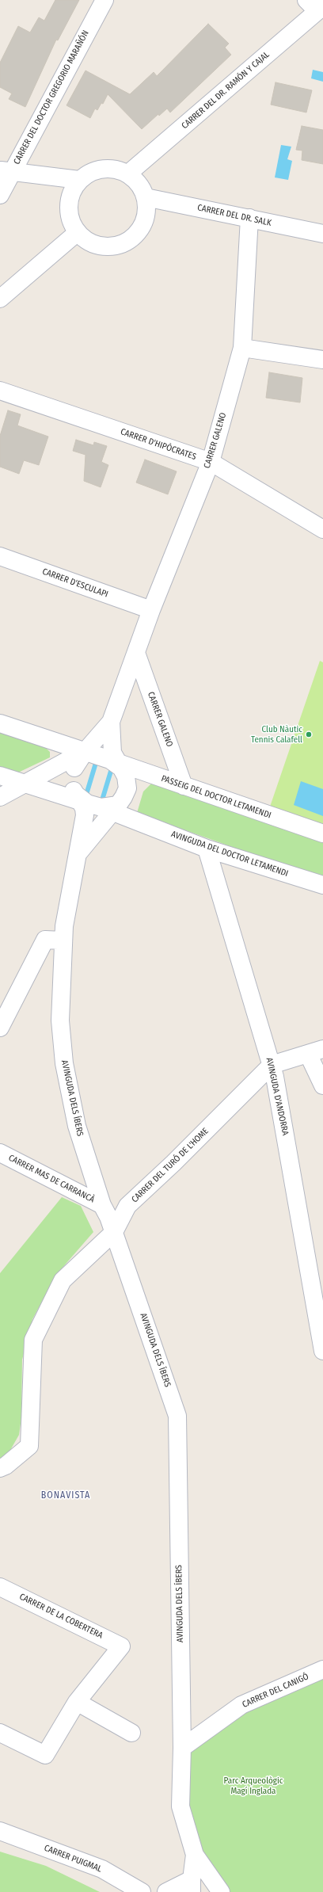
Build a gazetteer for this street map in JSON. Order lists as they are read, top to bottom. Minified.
{"streets":{"street":["CARRER DEL DR. RAMÓN Y CAJAL","CARRER DEL DOCTOR GREGORIO MARAÑÓN","CARRER DEL DR. SALK","CARRER GALENO","CARRER D'HIPÒCRATES","CARRER D'ESCULAPI","PASSEIG DEL DOCTOR LETAMENDI","AVINGUDA DEL DOCTOR LETAMENDI","AVINGUDA D'ANDORRA","AVINGUDA DELS ÍBERS","CARRER DEL TURÓ DE L'HOME","CARRER MAS DE CARRANCÀ","CARRER DE LA COBERTERA","CARRER DEL CANIGÓ","CARRER PUIGMAL"]},"crossings":[["CARRER DEL DR. RAMÓN Y CAJAL","CARRER DEL DR. SALK"],["CARRER DEL DR. SALK","CARRER GALENO"],["CARRER GALENO","CARRER D'HIPÒCRATES"],["CARRER GALENO","CARRER D'ESCULAPI"],["CARRER GALENO","PASSEIG DEL DOCTOR LETAMENDI"],["CARRER GALENO","AVINGUDA DELS ÍBERS"],["AVINGUDA DEL DOCTOR LETAMENDI","AVINGUDA D'ANDORRA"],["AVINGUDA DEL DOCTOR LETAMENDI","AVINGUDA DELS ÍBERS"],["AVINGUDA D'ANDORRA","CARRER DEL TURÓ DE L'HOME"],["AVINGUDA DELS ÍBERS","CARRER DEL TURÓ DE L'HOME"],["AVINGUDA DELS ÍBERS","CARRER MAS DE CARRANCÀ"],["AVINGUDA DELS ÍBERS","CARRER DEL CANIGÓ"]],"districts":["BONAVISTA"],"parks":["Parc Arqueològic Magí Inglada"],"places":["Club Nàutic Tennis Calafell"]}
